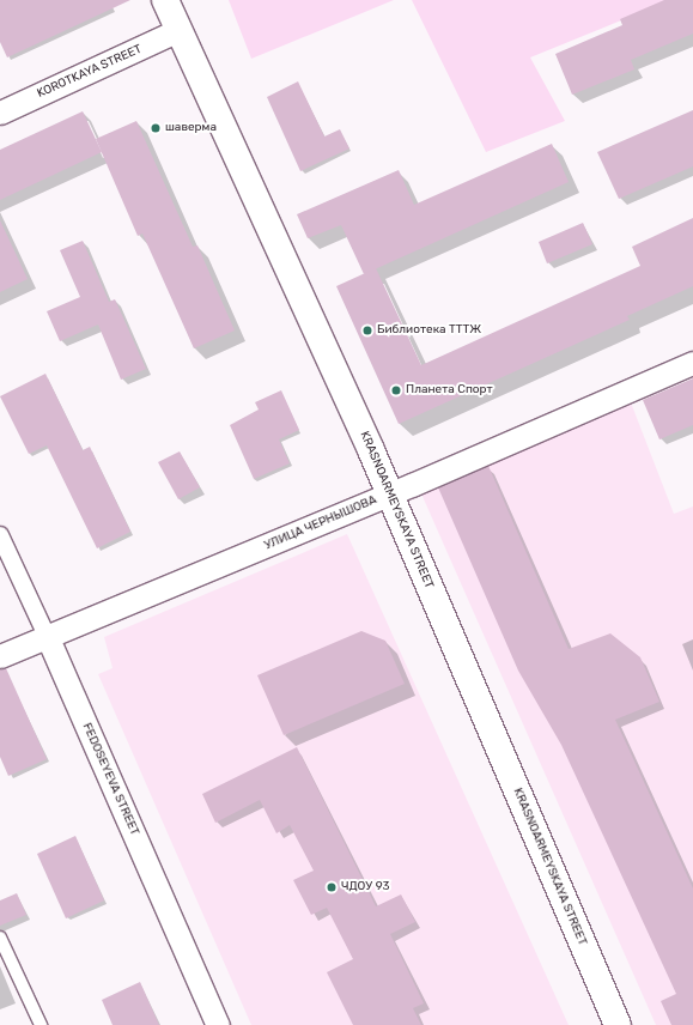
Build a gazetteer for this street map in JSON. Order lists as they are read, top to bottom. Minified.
{"streets":{"street":["KOROTKAYA STREET","KRASNOARMEYSKAYA STREET","УЛИЦА ЧЕРНЫШОВА","FEDOSEYEVA STREET"]},"crossings":[["KOROTKAYA STREET","KRASNOARMEYSKAYA STREET"],["KRASNOARMEYSKAYA STREET","УЛИЦА ЧЕРНЫШОВА"],["УЛИЦА ЧЕРНЫШОВА","FEDOSEYEVA STREET"]],"places":["шаверма","Библиотека ТТТЖ","Планета Спорт","ЧДОУ 93"]}
